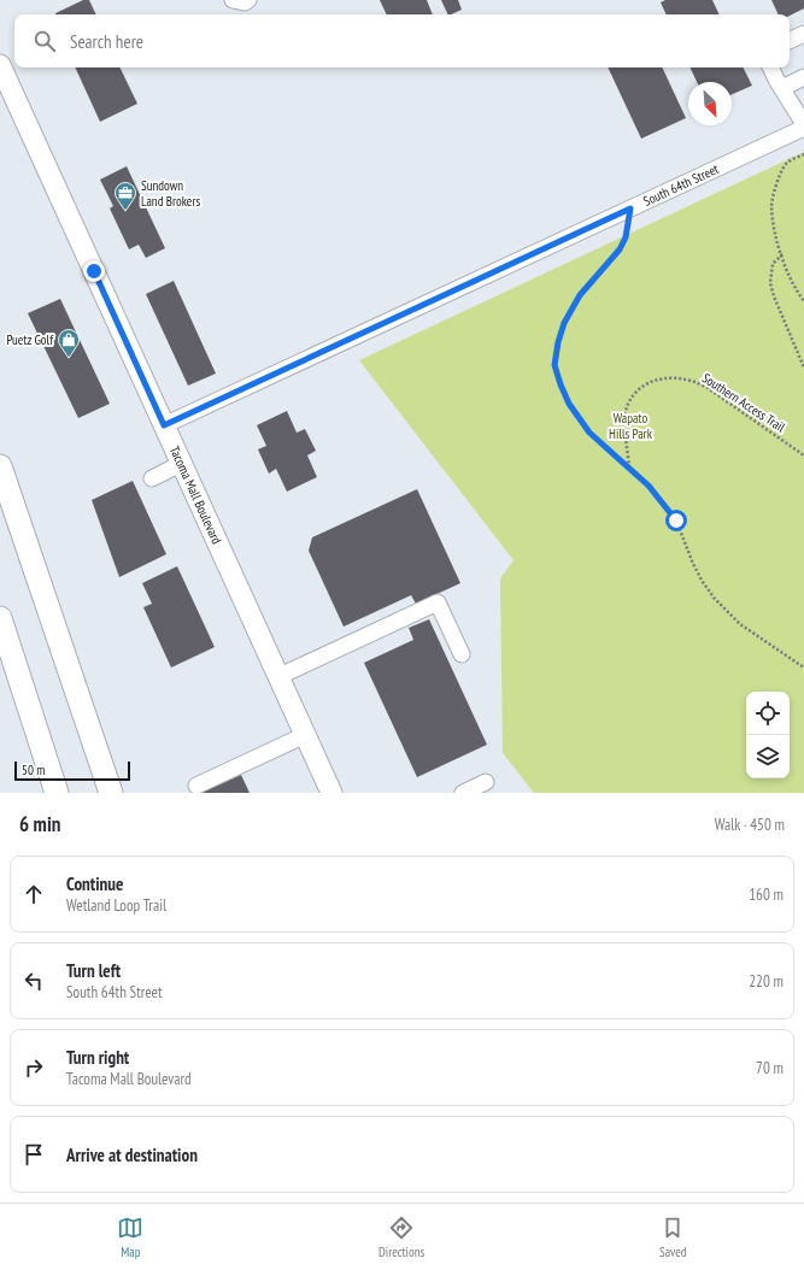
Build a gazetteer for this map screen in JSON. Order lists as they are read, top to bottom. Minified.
{"streets":{"main road":["Tacoma Mall Boulevard"],"street":["South 64th Street"],"path":["Southern Access Trail"]},"crossings":[["South 64th Street","Tacoma Mall Boulevard"]],"parks":["Wapato Hills Park"],"places":{"office":["Sundown Land Brokers"],"shop":["Puetz Golf"]},"scale_bar":"50 m","north":"bottom right","page":{"search":"Search here","scale":"50 m","heading":["6 min","Walk · 450 m"],"list":[["Continue","Wetland Loop Trail","160 m"],["Turn left","South 64th Street","220 m"],["Turn right","Tacoma Mall Boulevard","70 m"],"Arrive at destination"],"nav":["Map","Directions","Saved"]}}
